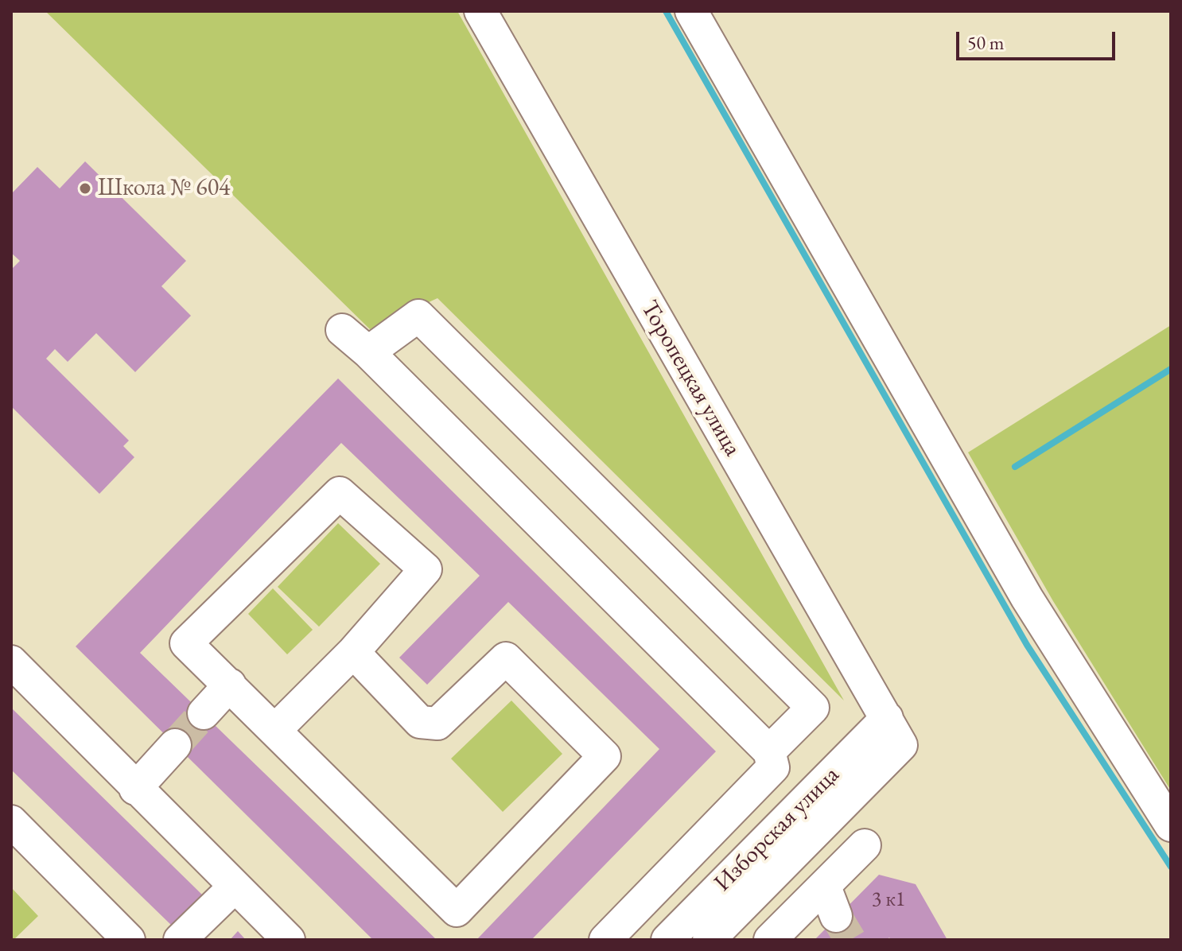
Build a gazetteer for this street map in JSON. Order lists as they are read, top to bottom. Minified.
{"streets":{"street":["Торопецкая улица","Изборская улица"]},"crossings":[["Торопецкая улица","Изборская улица"]],"places":["Школа № 604"],"house_numbers":["3 к1"],"scale_bar":"50 m"}
